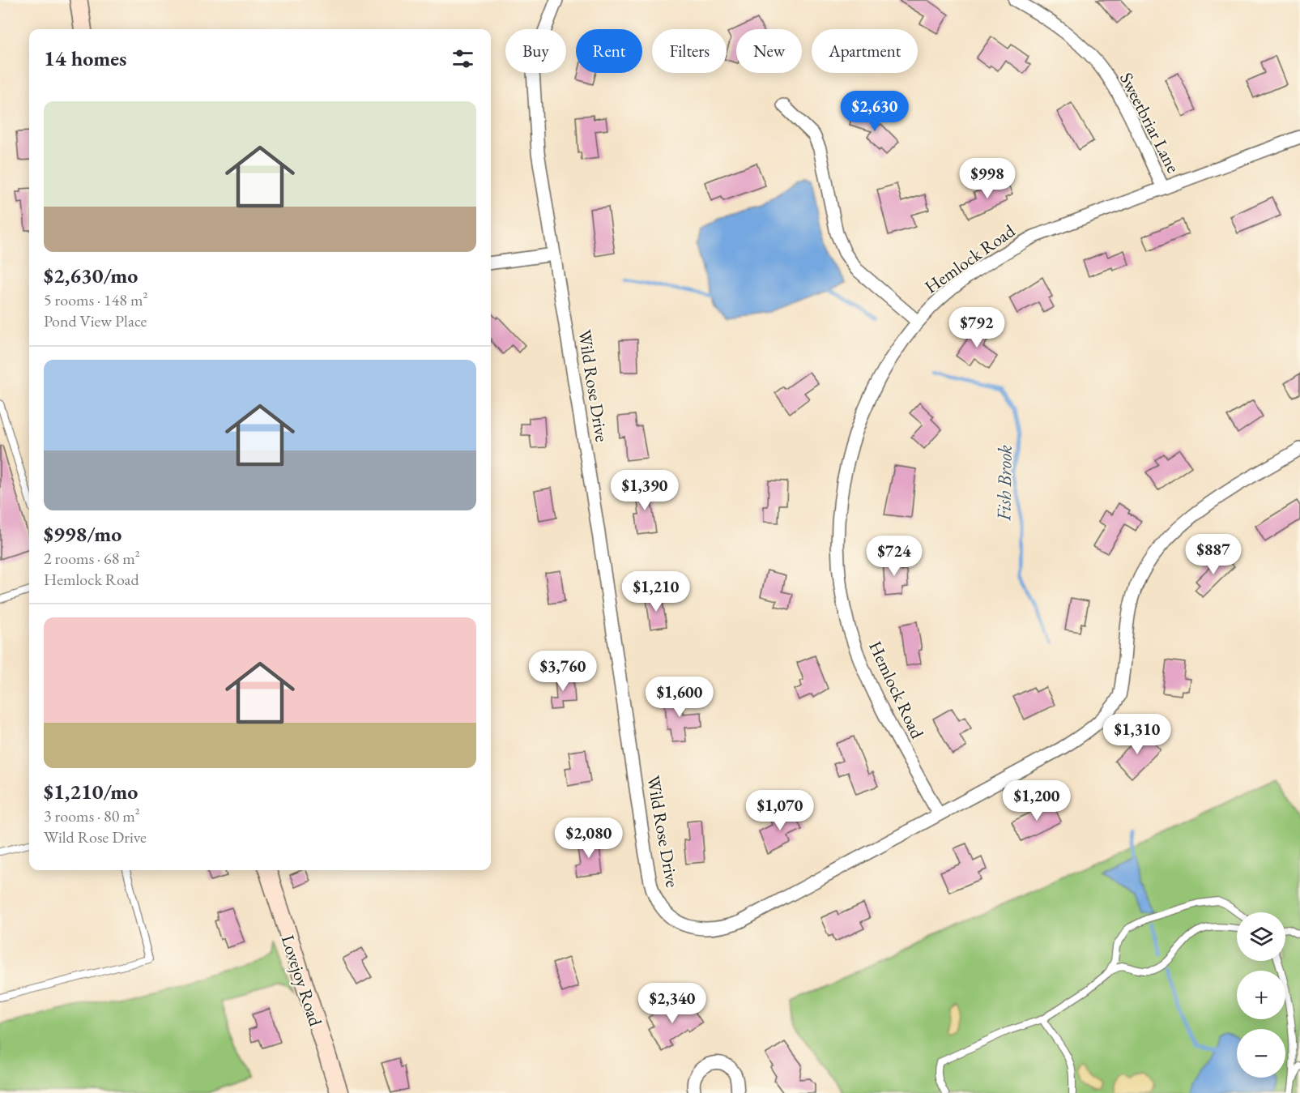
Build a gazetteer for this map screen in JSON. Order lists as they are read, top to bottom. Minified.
{"streets":{"main road":["Lovejoy Road"],"street":["Sweetbriar Lane","Hemlock Road","Wild Rose Drive"]},"crossings":[["Sweetbriar Lane","Hemlock Road"],["Hemlock Road","Wild Rose Drive"]],"water":["Fish Brook"],"page":{"chip":["Buy","Rent","Filters","New","Apartment"],"heading":"14 homes","list":[{"name":"$2,630/mo","note":"5 rooms · 148 m² · Pond View Place"},{"name":"$998/mo","note":"2 rooms · 68 m² · Hemlock Road"},{"name":"$1,210/mo","note":"3 rooms · 80 m² · Wild Rose Drive"}],"price":["$2,630","$998","$792","$1,390","$887","$724","$1,210","$3,760","$1,600","$1,310","$1,200","$1,070","$2,080","$2,340"],"map_buttons":["+","−"]}}
